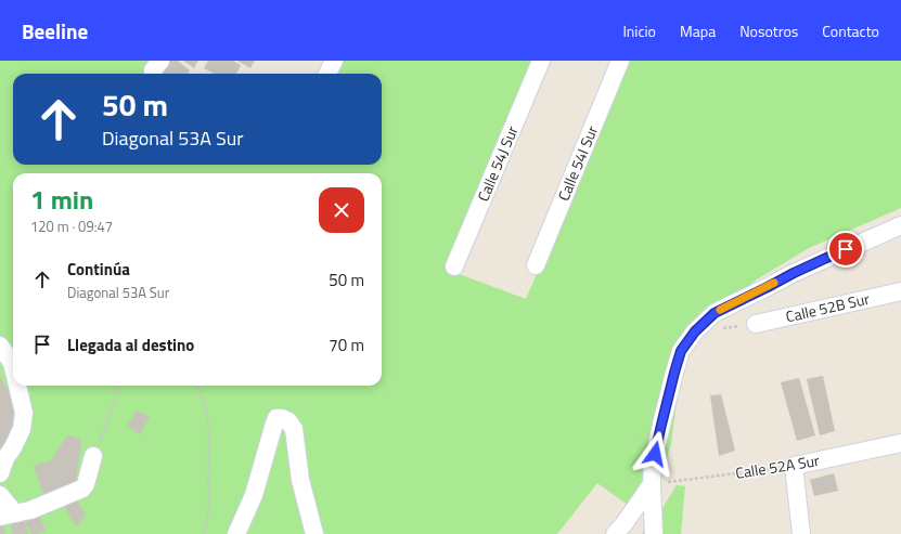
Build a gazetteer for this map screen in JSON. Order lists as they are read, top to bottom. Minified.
{"streets":{"street":["Calle 54J Sur","Calle 54I Sur","Calle 52B Sur","Calle 52A Sur"]},"page":{"header":"Beeline","nav":["Inicio","Mapa","Nosotros","Contacto"],"turn":["50 m","Diagonal 53A Sur"],"heading":["1 min","120 m · 09:47"],"list":[{"name":"Continúa","note":"Diagonal 53A Sur","value":"50 m"},{"name":"Llegada al destino","value":"70 m"}]}}
